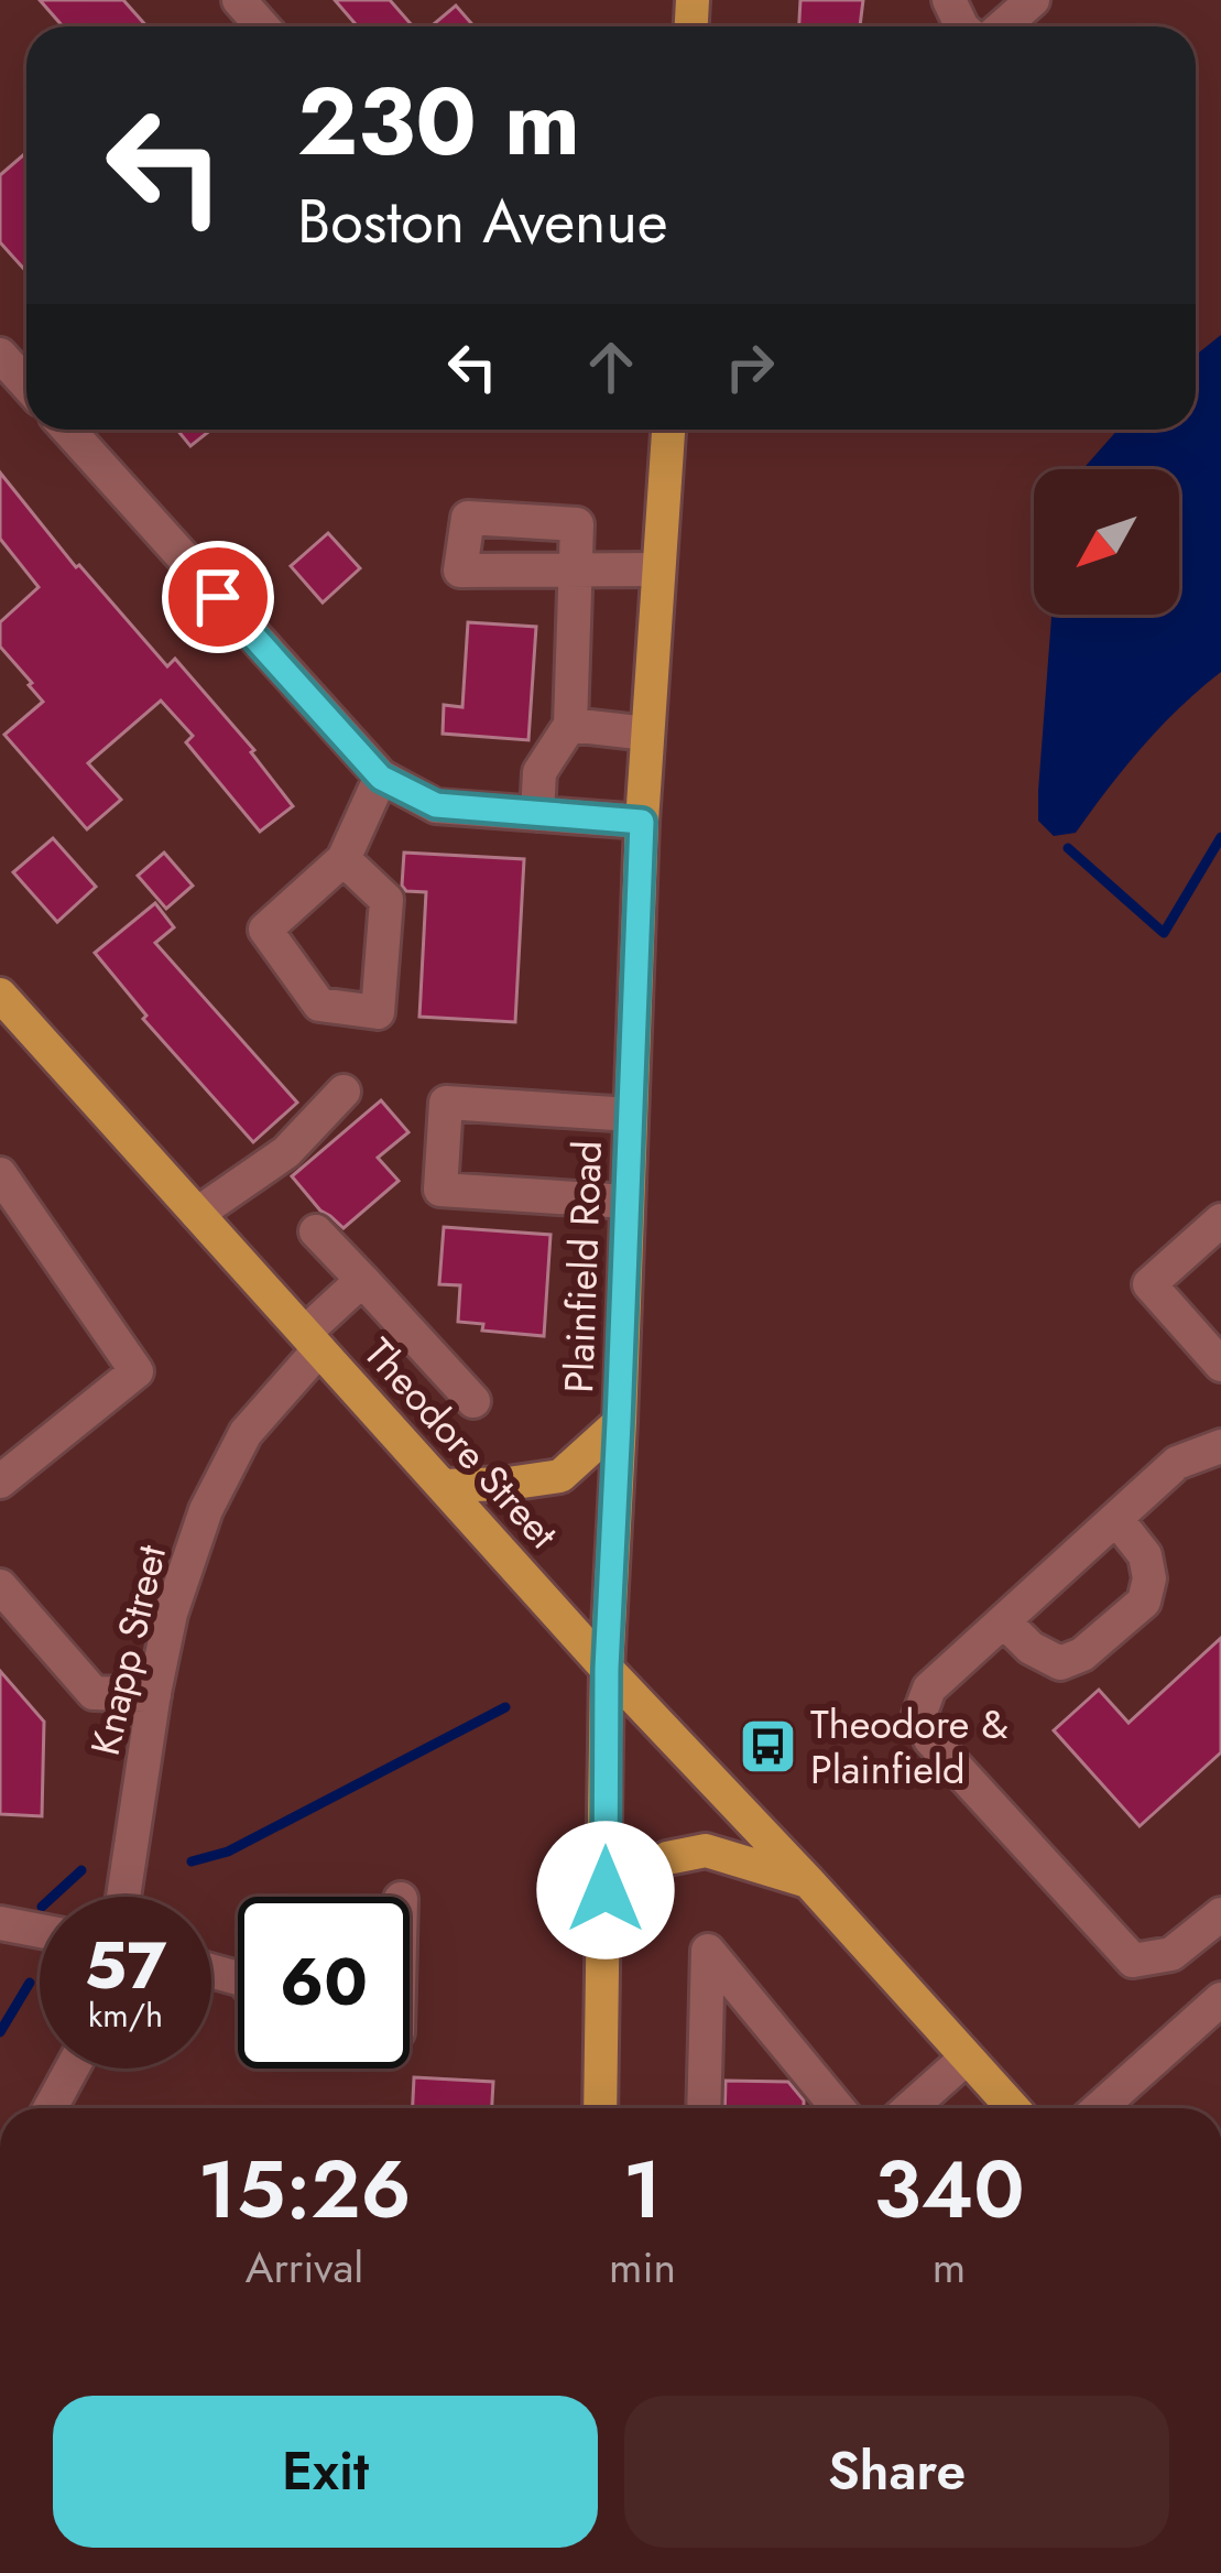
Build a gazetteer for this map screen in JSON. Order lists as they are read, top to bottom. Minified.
{"streets":{"main road":["Plainfield Road","Theodore Street"],"street":["Knapp Street"]},"crossings":[["Plainfield Road","Theodore Street"],["Theodore Street","Knapp Street"]],"places":{"bus stop":["Theodore & Plainfield"]},"north":"bottom left","page":{"turn":["230 m","Boston Avenue"],"speed":"57 km/h","limit":"60","eta":["15:26","Arrival","1","min","340","m"],"buttons":["Exit","Share"]}}
